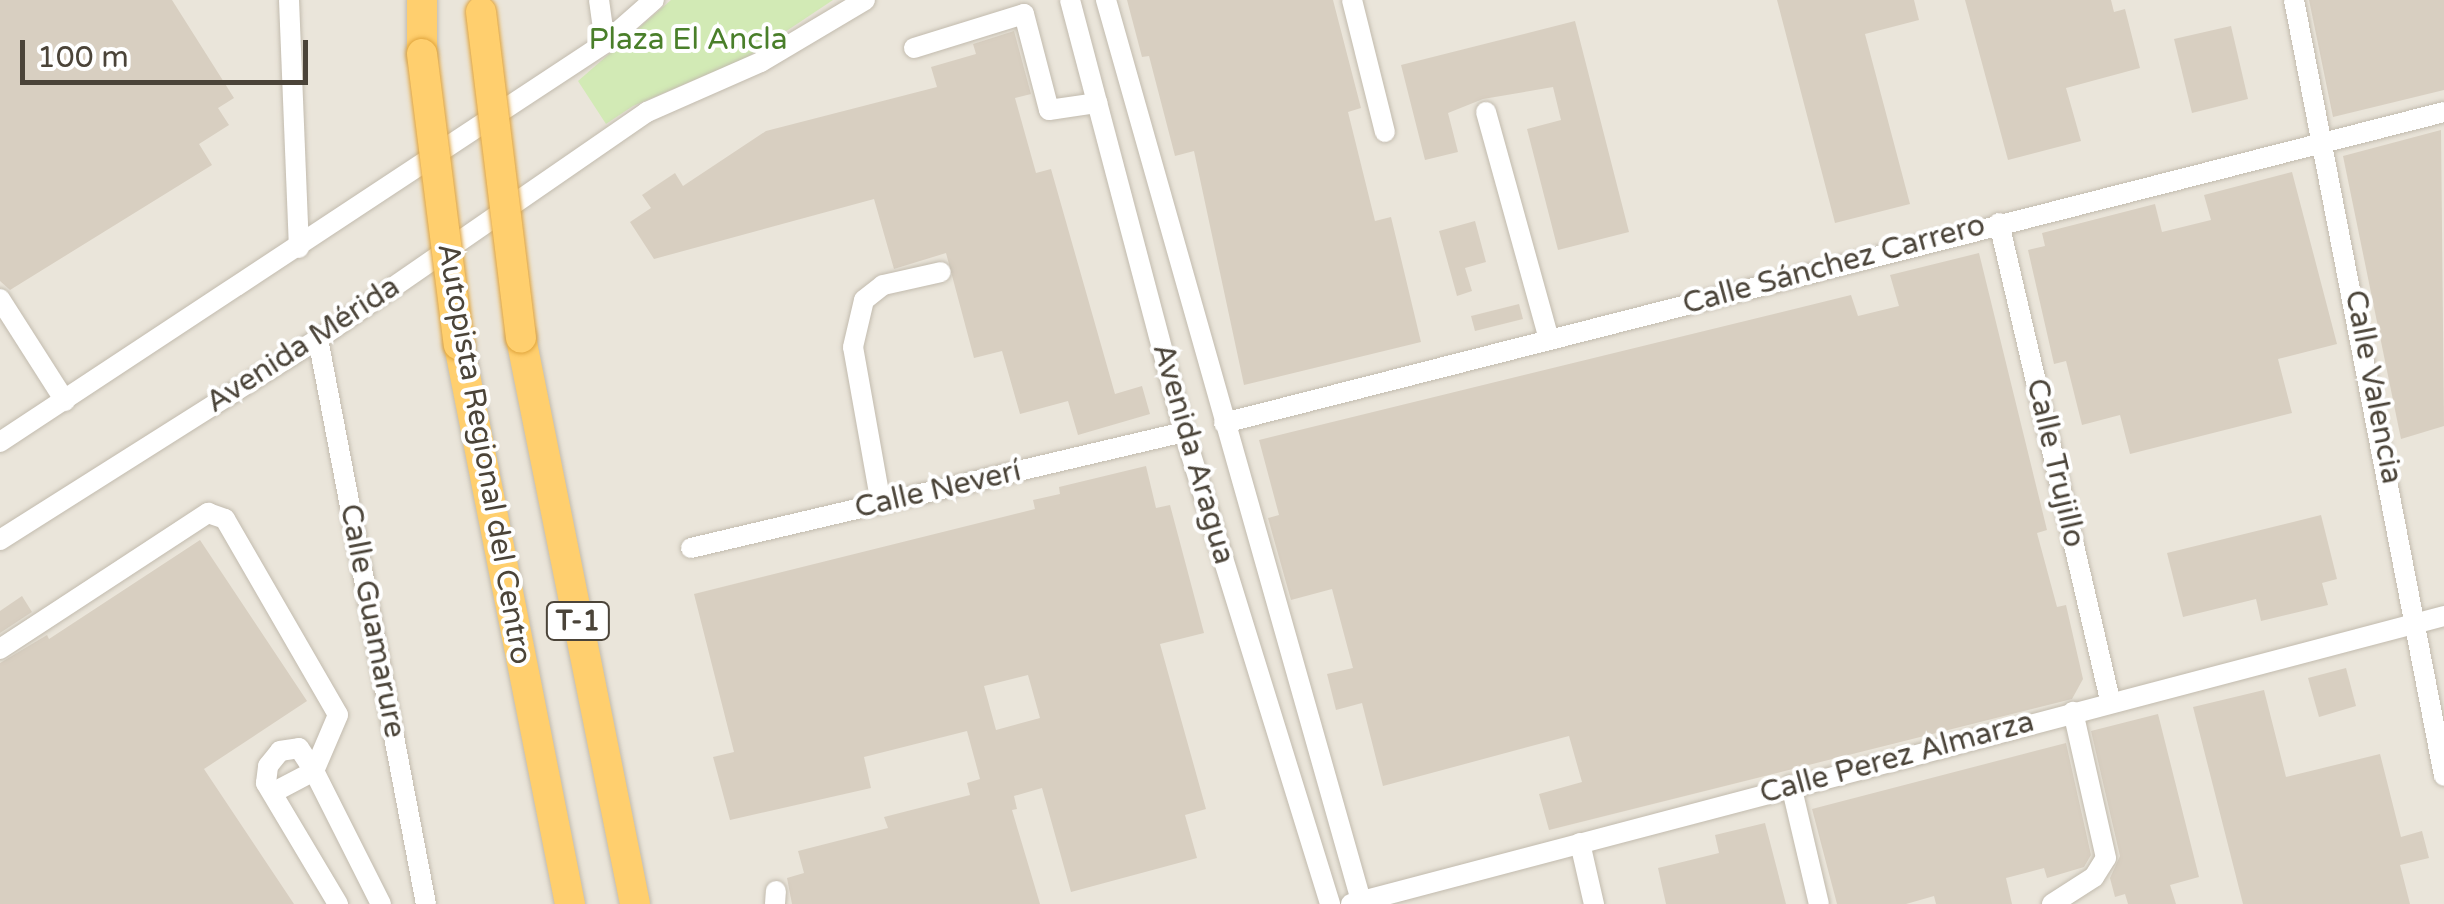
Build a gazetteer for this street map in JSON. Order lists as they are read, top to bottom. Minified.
{"streets":{"highway":["Autopista Regional del Centro","T-1"],"street":["Calle Sánchez Carrero","Avenida Mérida","Calle Valencia","Avenida Aragua","Calle Trujillo","Calle Neverí","Calle Guamarure","Calle Perez Almarza"]},"crossings":[["Calle Sánchez Carrero","Calle Valencia"],["Calle Sánchez Carrero","Avenida Aragua"],["Calle Sánchez Carrero","Calle Trujillo"],["Avenida Mérida","Calle Guamarure"],["Calle Valencia","Calle Perez Almarza"],["Avenida Aragua","Calle Neverí"],["Avenida Aragua","Calle Perez Almarza"],["Calle Trujillo","Calle Perez Almarza"]],"parks":["Plaza El Ancla"],"scale_bar":"100 m"}
